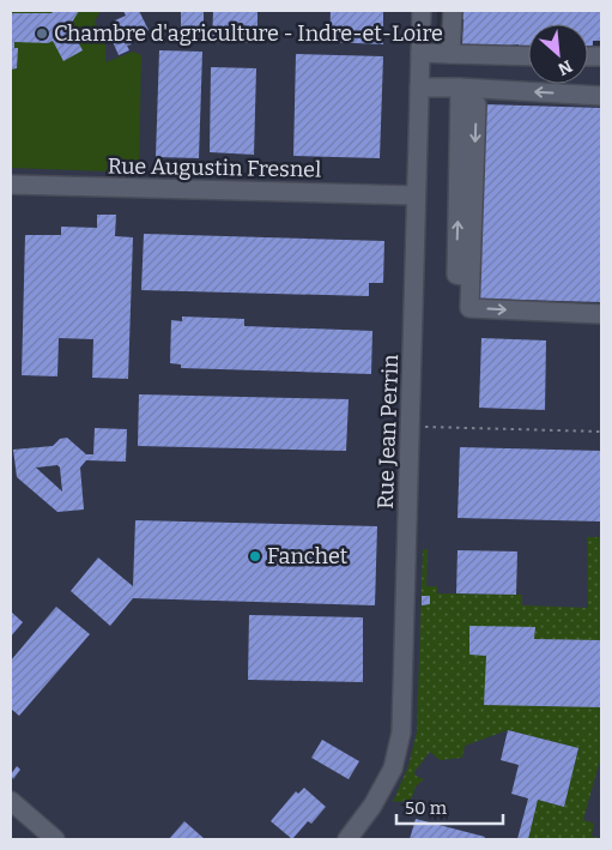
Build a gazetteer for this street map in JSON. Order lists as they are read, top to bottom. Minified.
{"streets":{"street":["Rue Augustin Fresnel","Rue Jean Perrin"]},"crossings":[["Rue Augustin Fresnel","Rue Jean Perrin"]],"places":["Chambre d'agriculture - Indre-et-Loire","Fanchet"],"scale_bar":"50 m","north":"bottom right"}
